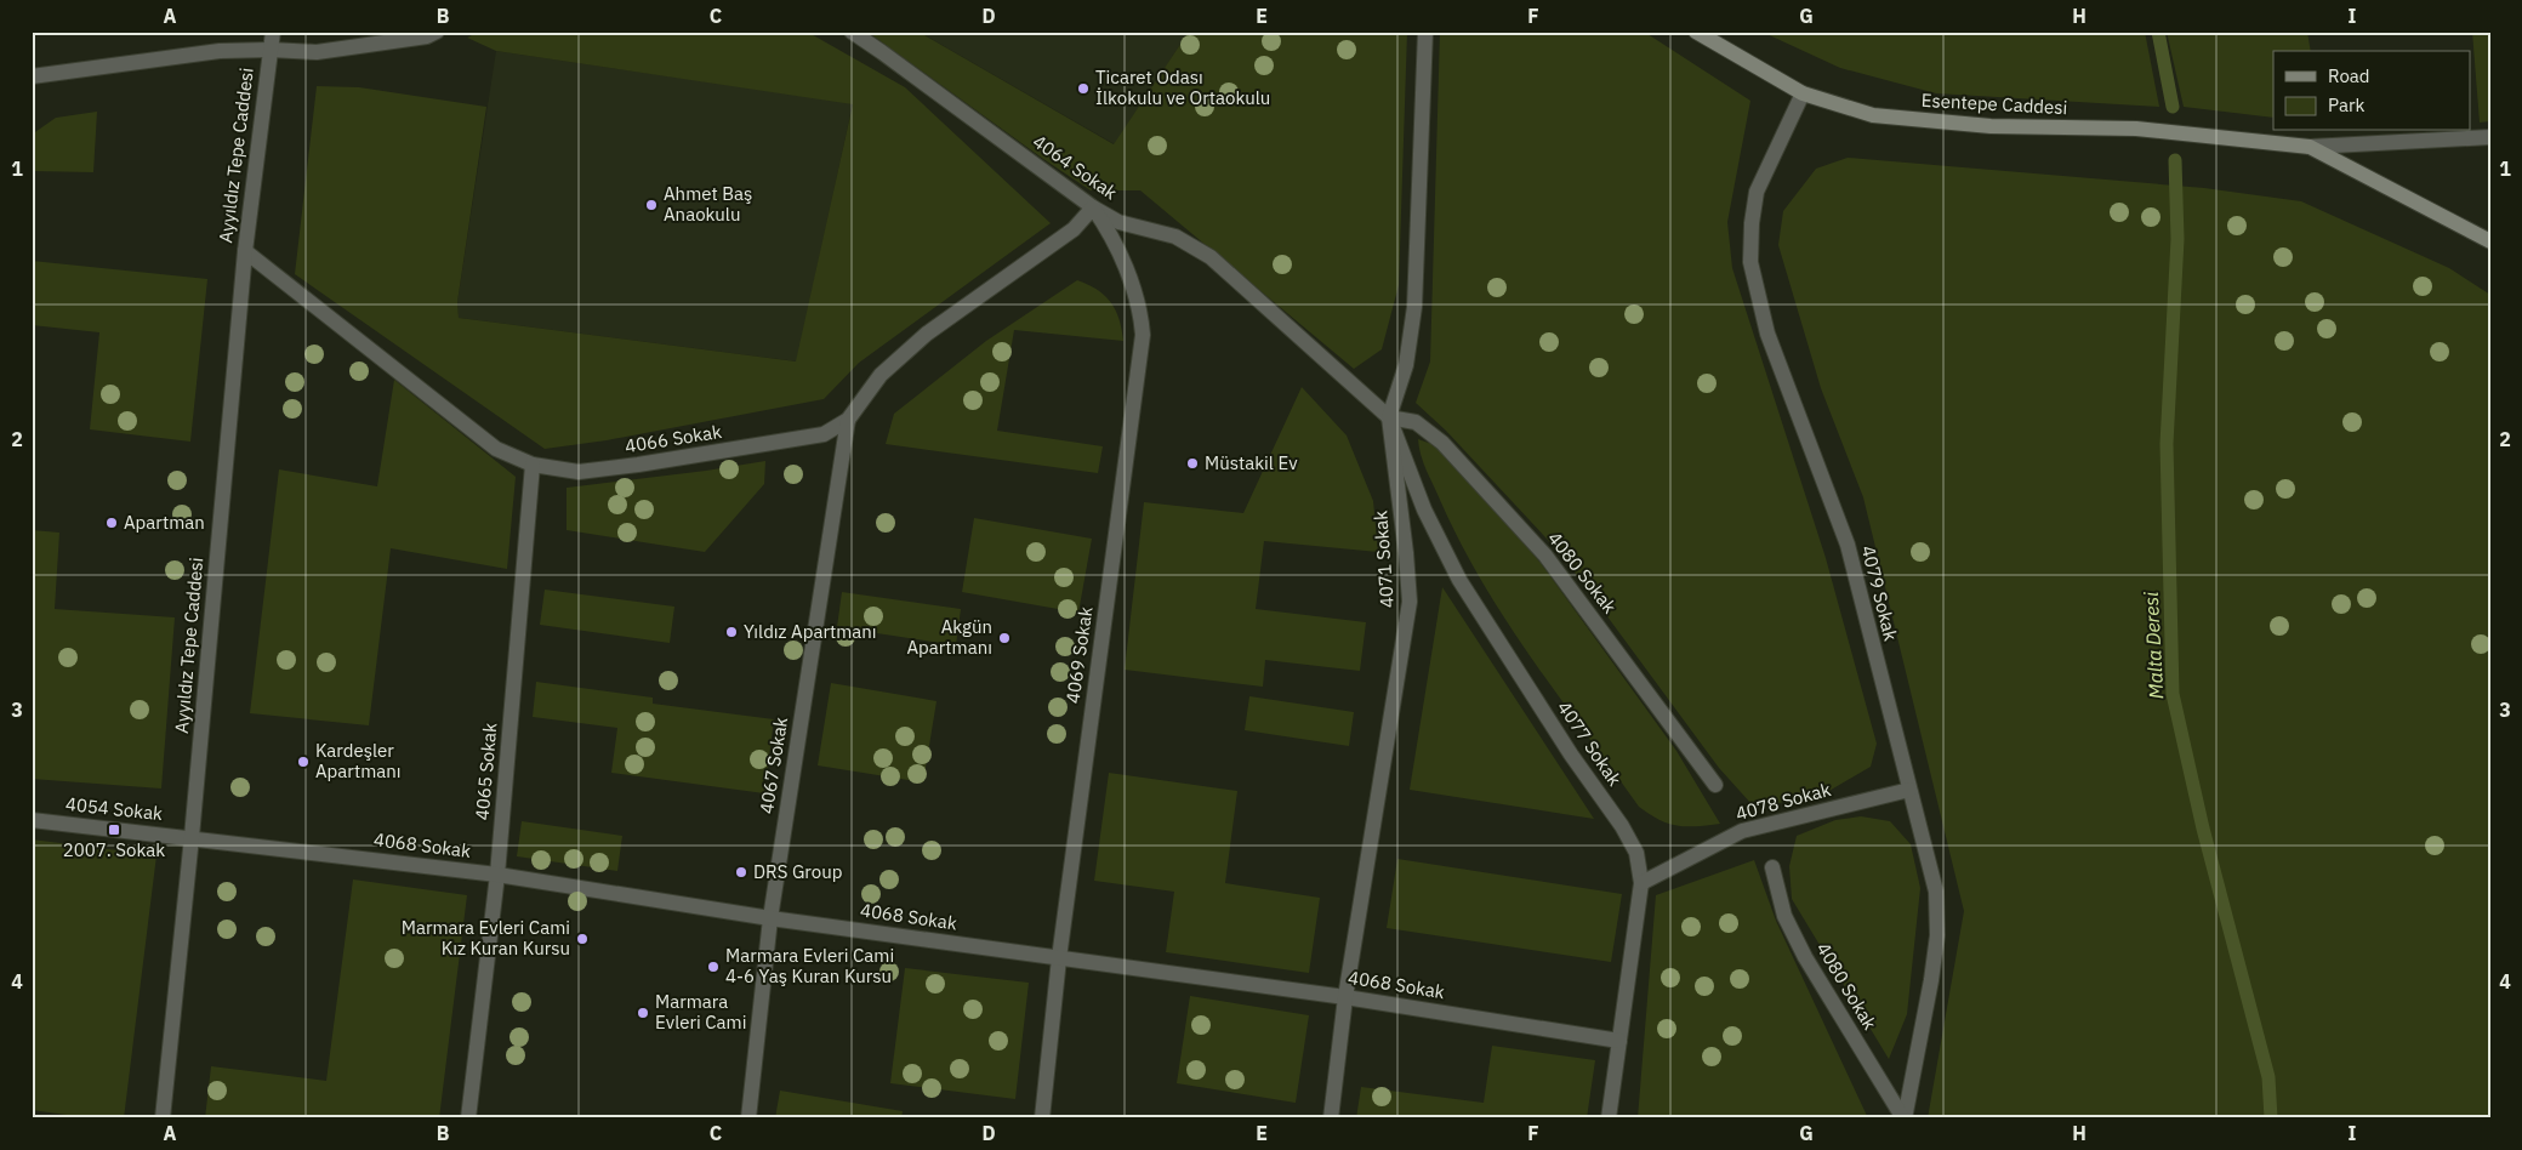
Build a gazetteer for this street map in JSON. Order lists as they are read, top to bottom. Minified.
{"streets":{"main road":["Esentepe Caddesi"],"street":["Ayyıldız Tepe Caddesi","4064 Sokak","4066 Sokak","4071 Sokak","4080 Sokak","4079 Sokak","4069 Sokak","4077 Sokak","4067 Sokak","4065 Sokak","4078 Sokak","4054 Sokak","4068 Sokak"]},"crossings":[["Esentepe Caddesi","4079 Sokak"],["Ayyıldız Tepe Caddesi","4066 Sokak"],["Ayyıldız Tepe Caddesi","4054 Sokak"],["Ayyıldız Tepe Caddesi","4068 Sokak"],["4064 Sokak","4066 Sokak"],["4064 Sokak","4071 Sokak"],["4064 Sokak","4080 Sokak"],["4064 Sokak","4069 Sokak"],["4064 Sokak","4077 Sokak"],["4066 Sokak","4069 Sokak"],["4066 Sokak","4067 Sokak"],["4066 Sokak","4065 Sokak"],["4071 Sokak","4080 Sokak"],["4071 Sokak","4077 Sokak"],["4071 Sokak","4068 Sokak"],["4080 Sokak","4079 Sokak"],["4080 Sokak","4077 Sokak"],["4079 Sokak","4078 Sokak"],["4069 Sokak","4068 Sokak"],["4077 Sokak","4078 Sokak"],["4077 Sokak","4068 Sokak"],["4067 Sokak","4068 Sokak"],["4065 Sokak","4068 Sokak"],["4054 Sokak","4068 Sokak"]],"water":["Malta Deresi"],"places":{"other":["Ticaret Odası İlkokulu ve Ortaokulu","Ahmet Baş Anaokulu","Müstakil Ev","Apartman","Yıldız Apartmanı","Akgün Apartmanı","Kardeşler Apartmanı","DRS Group","Marmara Evleri Cami Kız Kuran Kursu","Marmara Evleri Cami 4-6 Yaş Kuran Kursu","Marmara Evleri Cami"],"transit":["2007. Sokak"]},"legend":["Road","Park"],"grid":{"columns":["A","B","C","D","E","F","G","H","I"],"rows":["1","2","3","4"]}}
